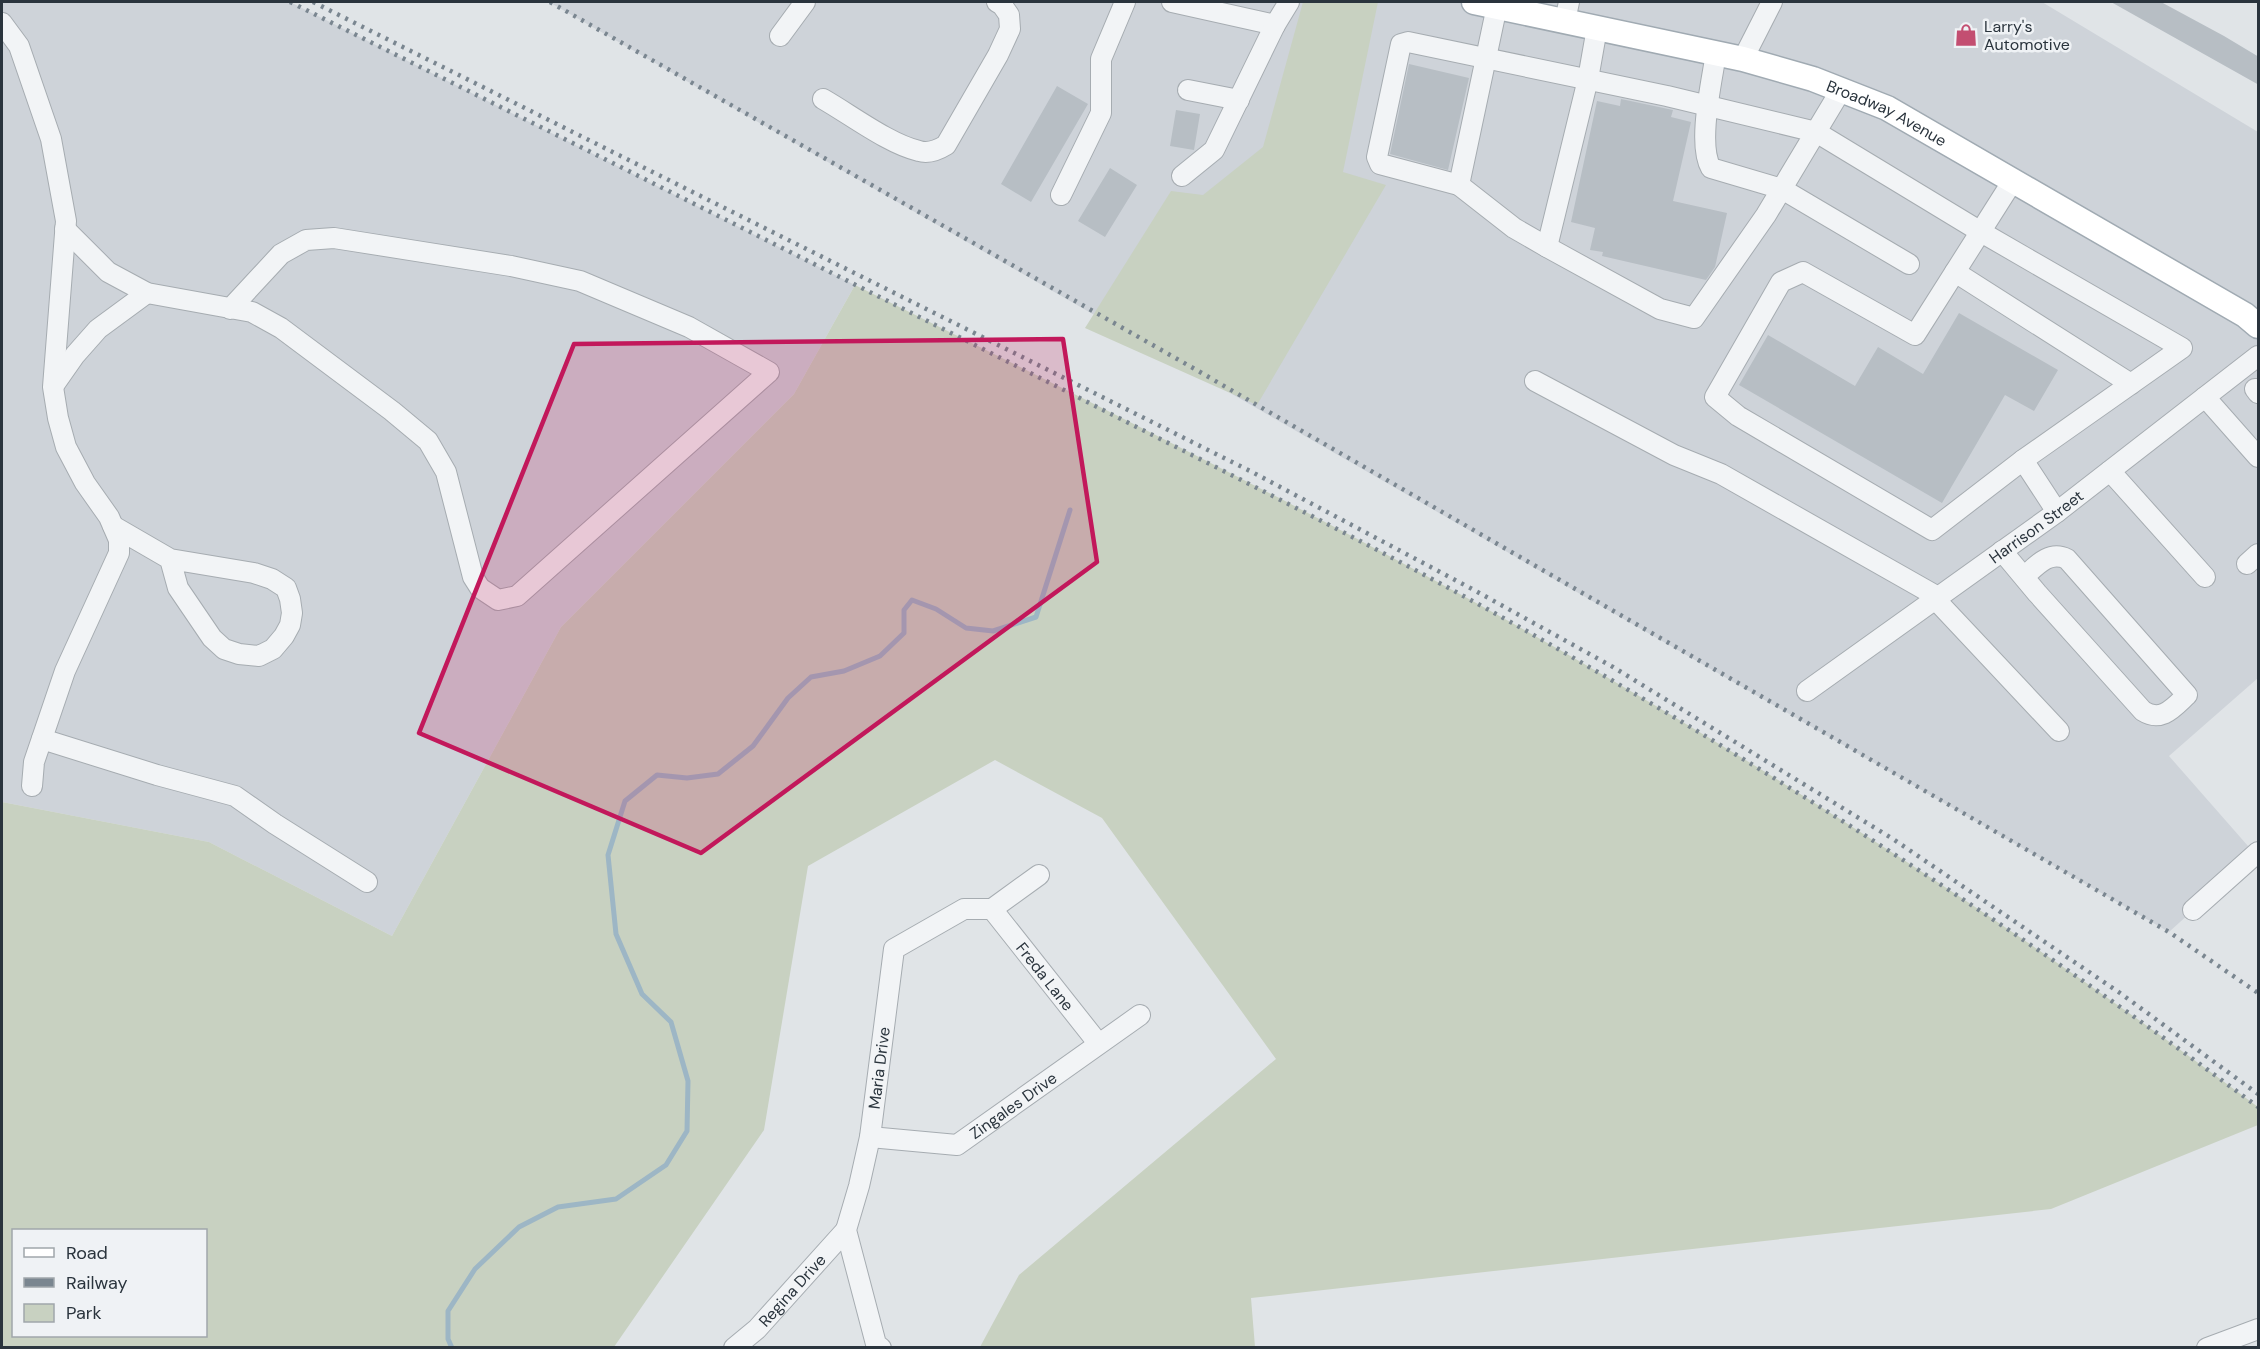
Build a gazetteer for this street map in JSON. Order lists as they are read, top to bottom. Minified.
{"streets":{"main road":["Broadway Avenue"],"street":["Harrison Street","Freda Lane","Maria Drive","Zingales Drive","Regina Drive"]},"crossings":[["Freda Lane","Maria Drive"],["Freda Lane","Zingales Drive"],["Maria Drive","Zingales Drive"],["Maria Drive","Regina Drive"]],"places":{"shop":["Larry's Automotive"]},"legend":["Road","Railway","Park"]}
